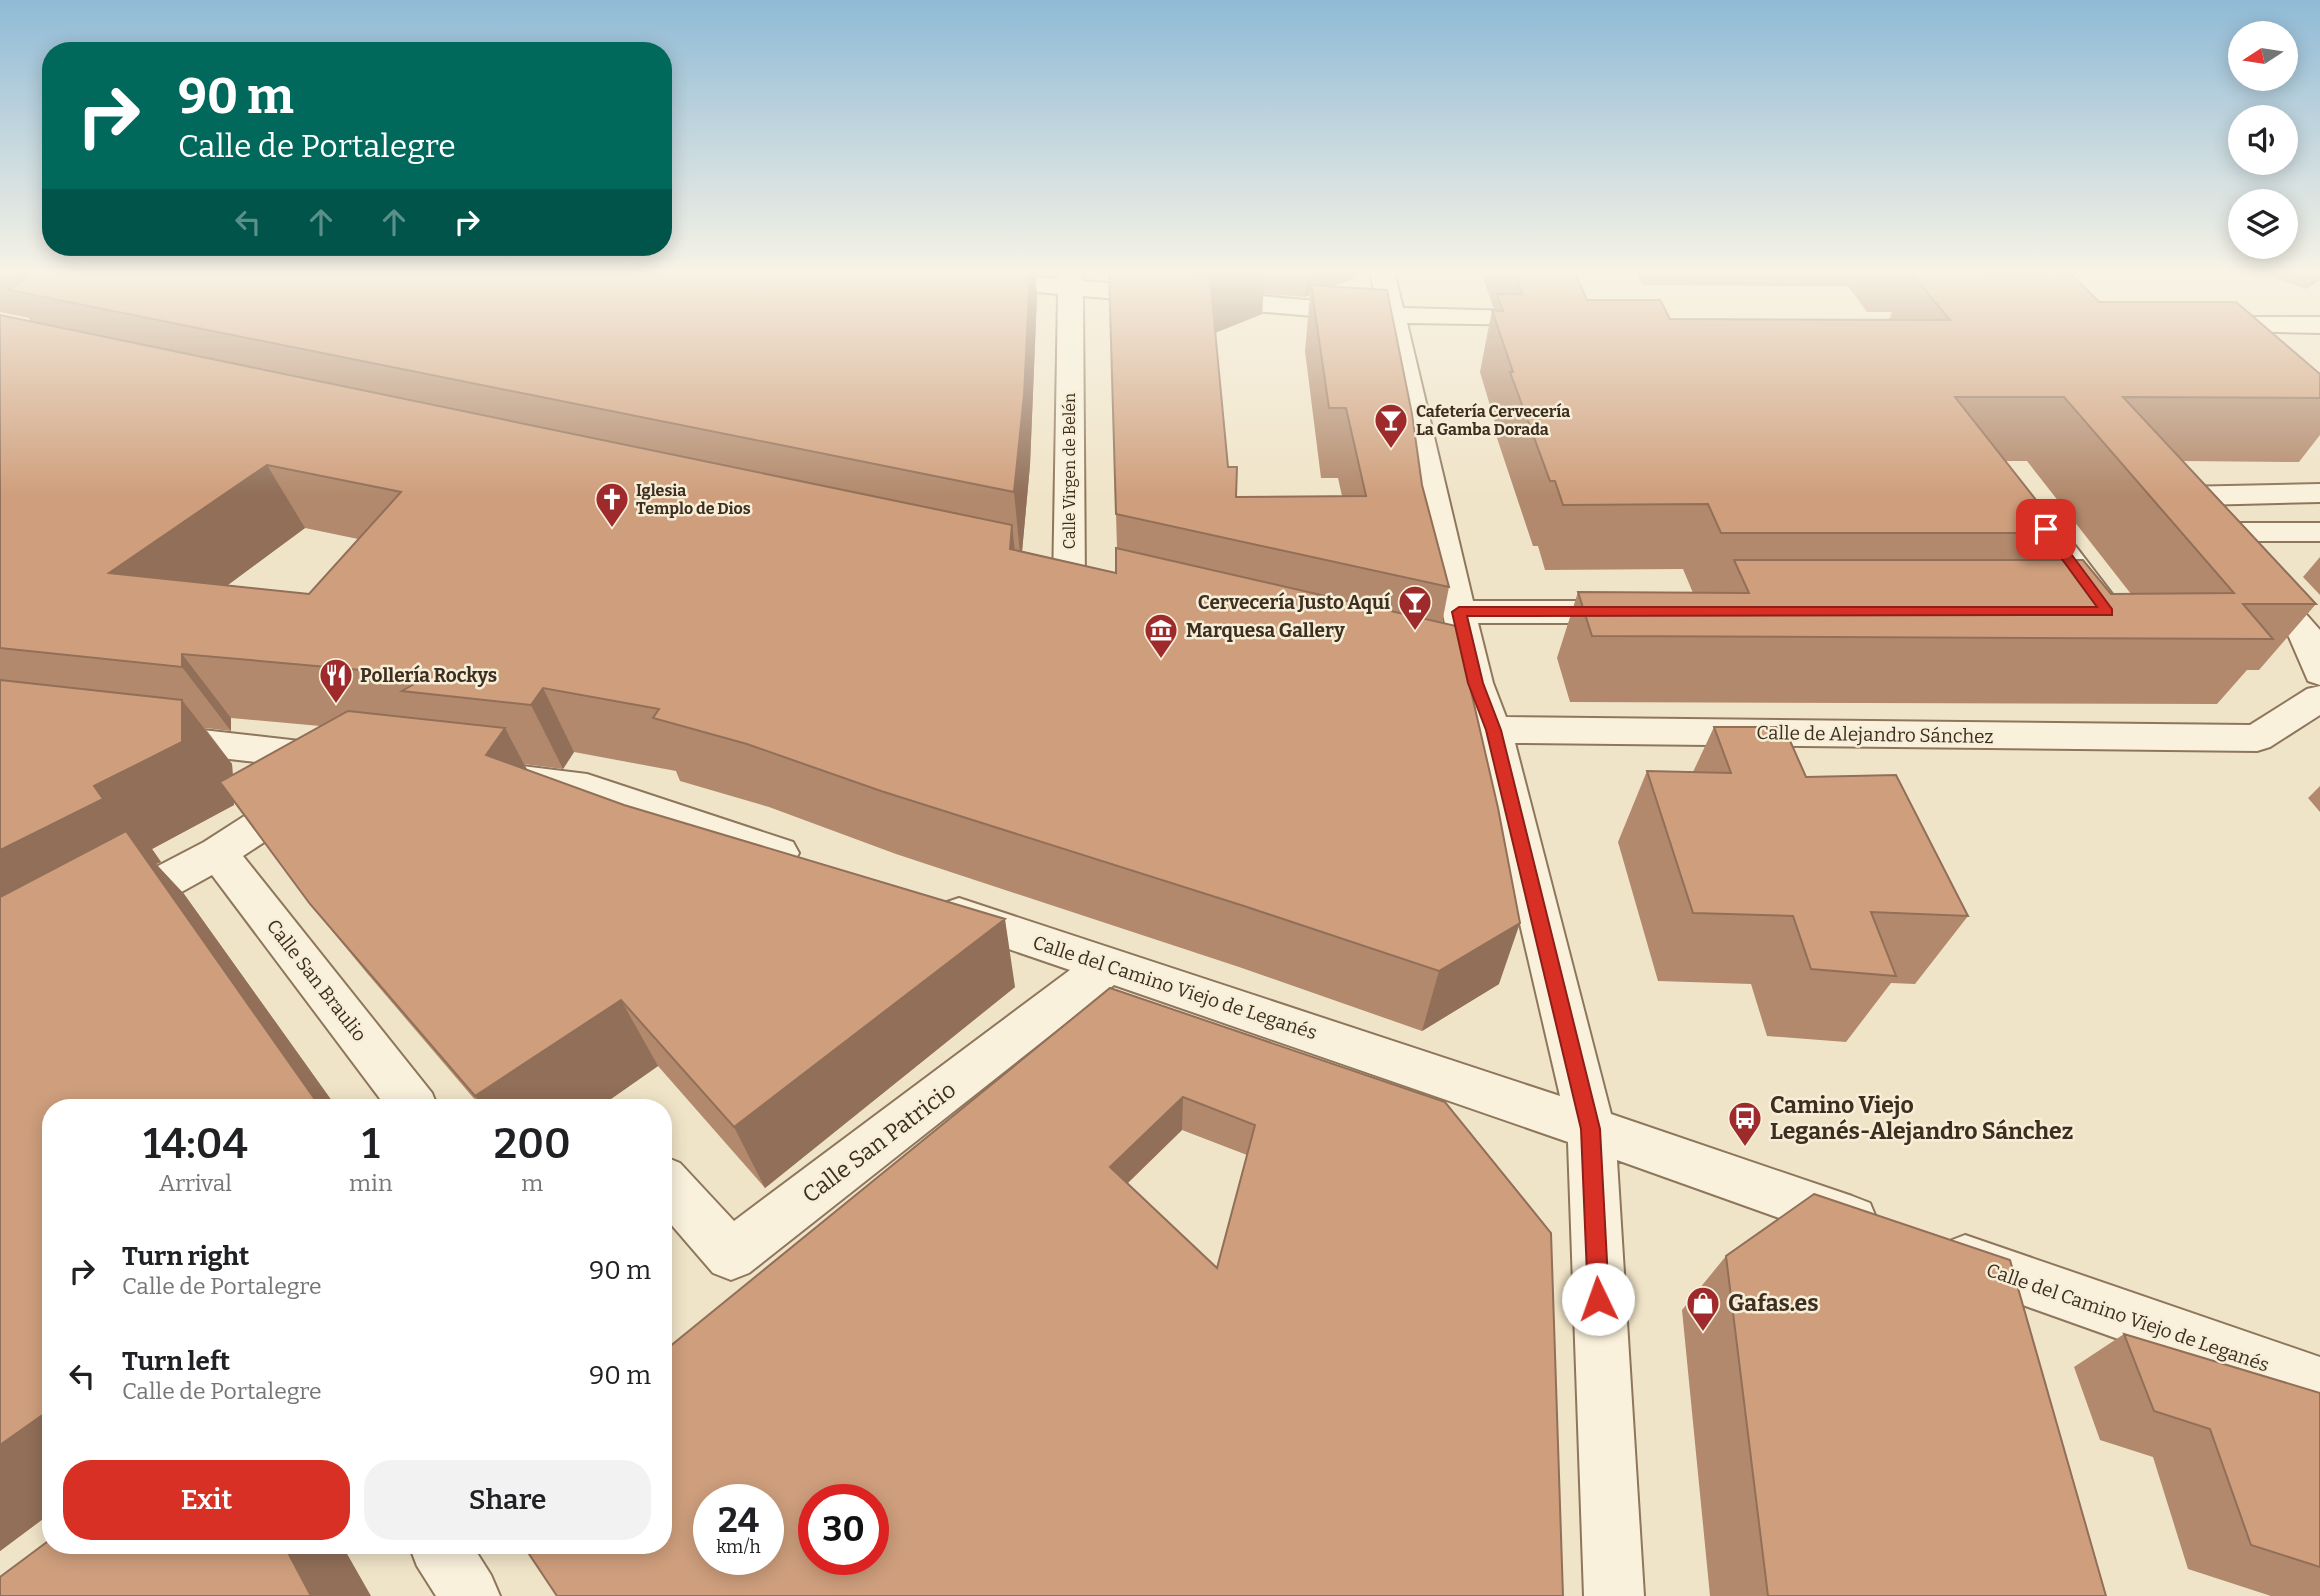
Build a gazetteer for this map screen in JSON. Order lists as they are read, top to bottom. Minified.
{"streets":{"street":["Calle Virgen de Belén","Calle de Alejandro Sánchez","Calle San Braulio","Calle del Camino Viejo de Leganés","Calle San Patricio"]},"crossings":[["Calle del Camino Viejo de Leganés","Calle San Patricio"]],"places":{"bar":["Cafetería Cervecería La Gamba Dorada","Cervecería Justo Aquí"],"church":["Iglesia Templo de Dios"],"museum":["Marquesa Gallery"],"restaurant":["Pollería Rockys"],"bus stop":["Camino Viejo Leganés-Alejandro Sánchez"],"shop":["Gafas.es"]},"north":"left","page":{"turn":["90 m","Calle de Portalegre"],"eta":["14:04","Arrival","1","min","200","m"],"list":[{"name":"Turn right","note":"Calle de Portalegre","value":"90 m"},{"name":"Turn left","note":"Calle de Portalegre","value":"90 m"}],"buttons":["Exit","Share"],"speed":"24 km/h","limit":"30"}}
